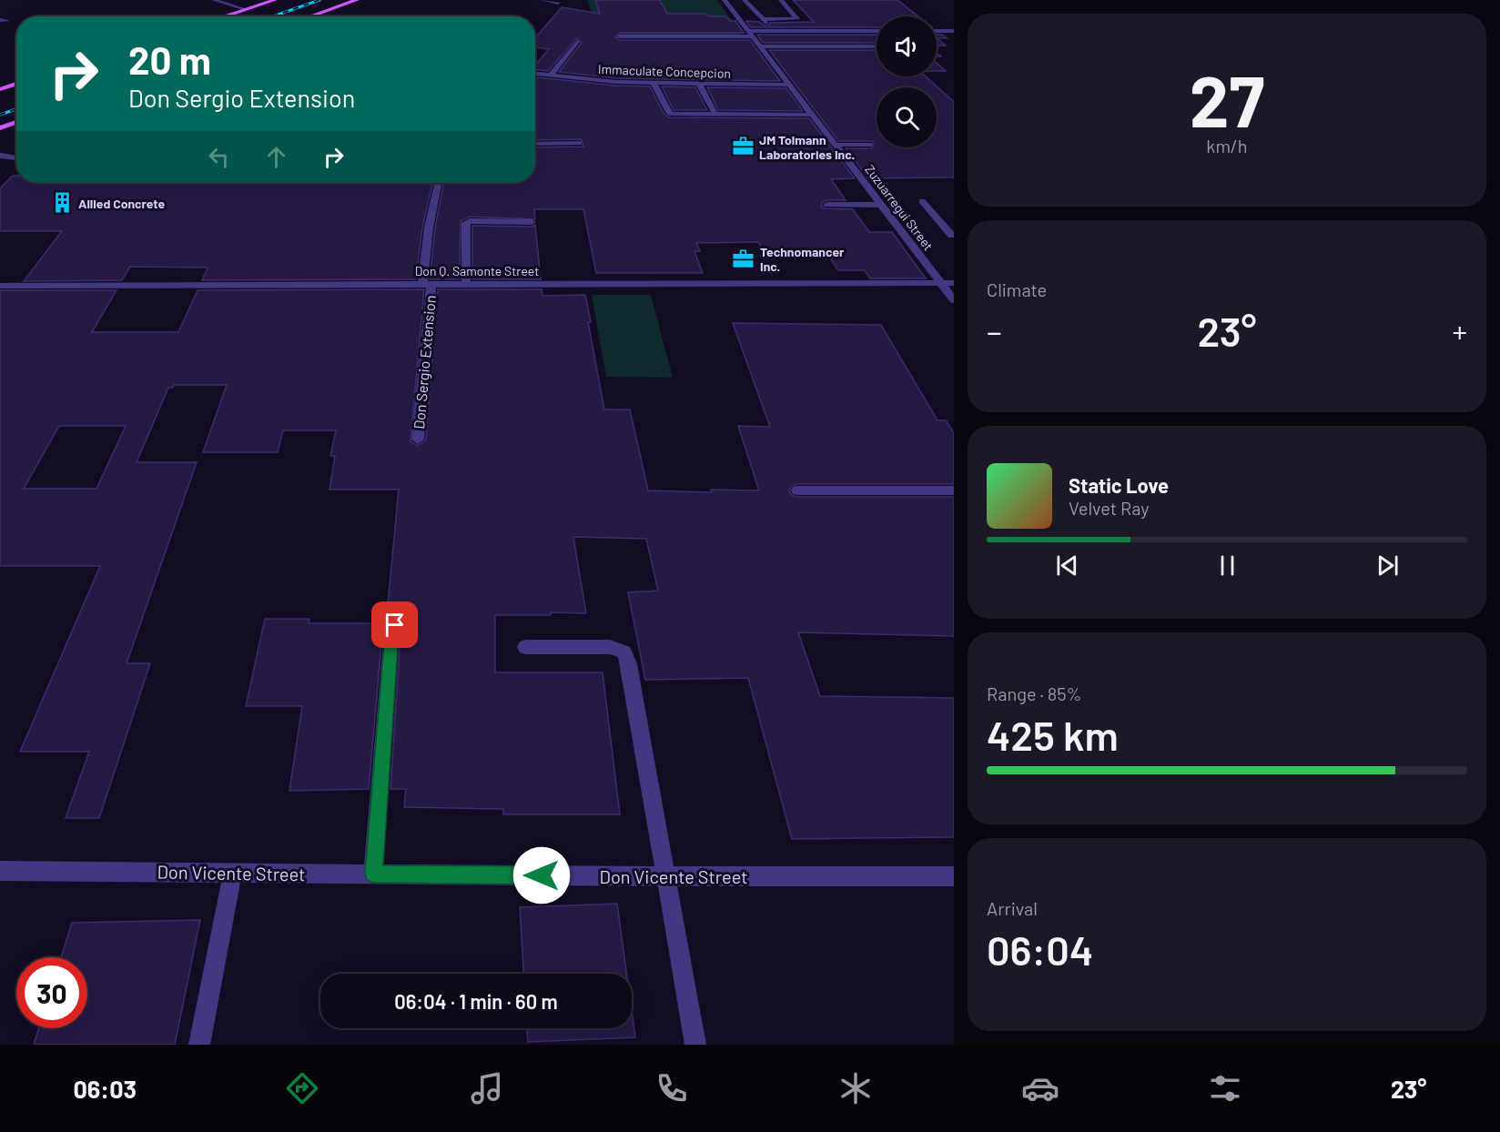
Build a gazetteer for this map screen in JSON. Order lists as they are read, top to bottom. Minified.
{"streets":{"street":["Immaculate Concepcion","Zuzuarregui Street","Don Q. Samonte Street","Don Sergio Extension","Don Vicente Street"]},"crossings":[["Immaculate Concepcion","Zuzuarregui Street"],["Zuzuarregui Street","Don Q. Samonte Street"],["Don Q. Samonte Street","Don Sergio Extension"]],"places":{"office":["JM Tolmann Laboratories Inc.","Technomancer Inc."],"building":["Allied Concrete"]},"page":{"tile":[["27","km/h"],"Climate",["Range · 85%","425 km"],["Arrival","06:04"]],"turn":["20 m","Don Sergio Extension"],"heat":["−","23°","+"],"song":["Static Love","Velvet Ray"],"limit":"30","trip":"06:04 · 1 min · 60 m","tabs":["06:03","23°"]}}
